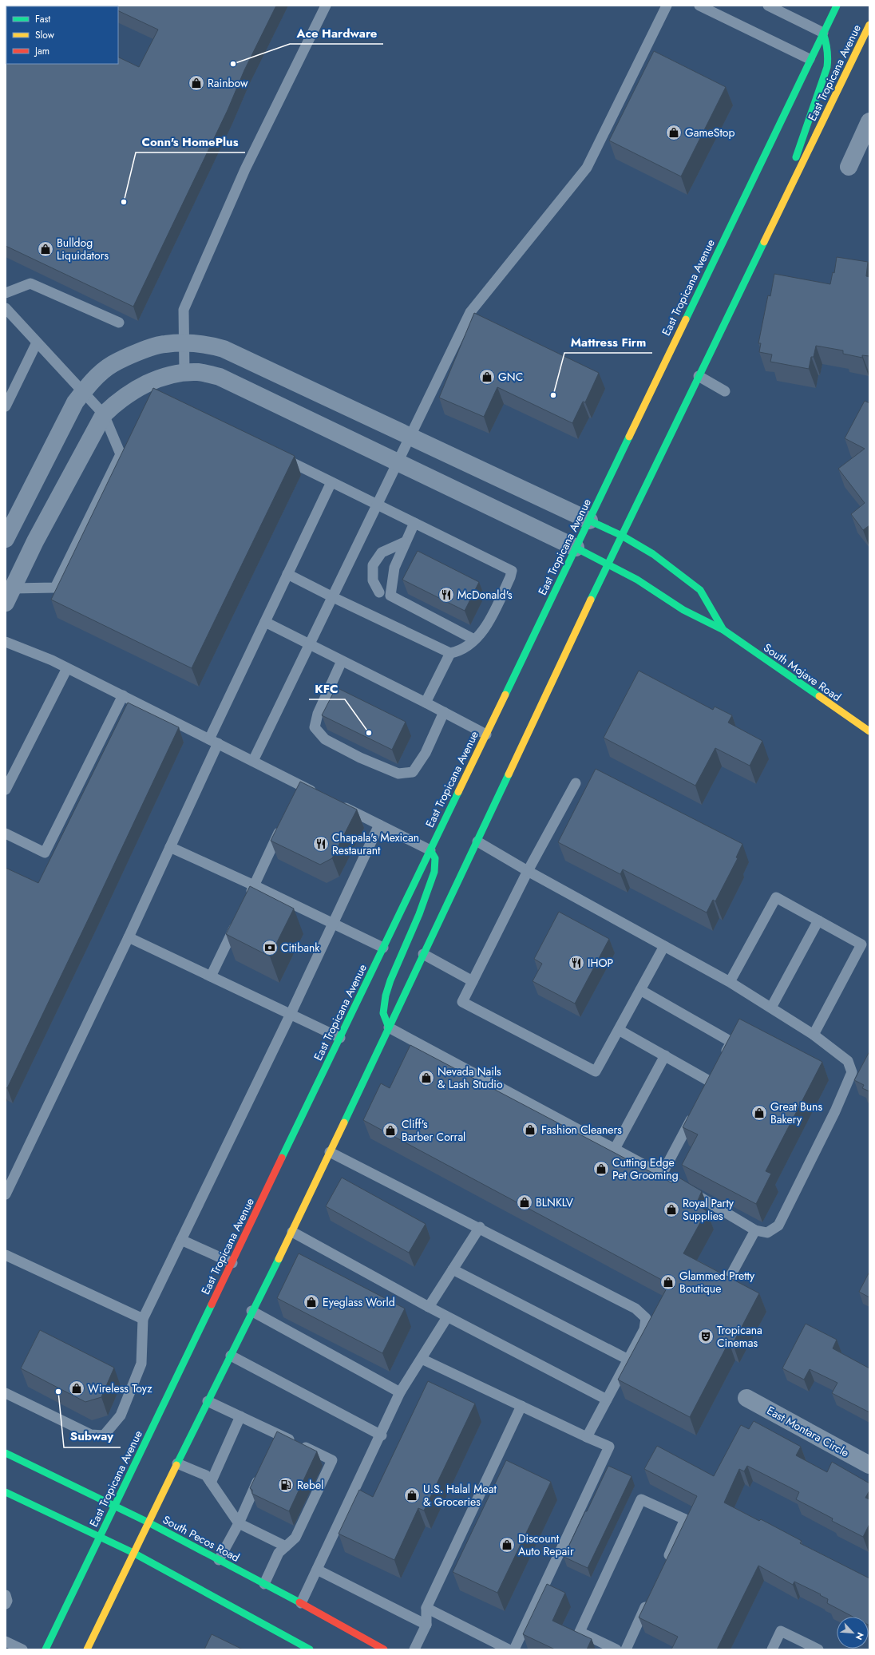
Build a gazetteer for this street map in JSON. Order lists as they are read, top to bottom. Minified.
{"streets":{"main road":["East Tropicana Avenue","South Mojave Road","South Pecos Road"],"street":["East Montara Circle"]},"crossings":[["East Tropicana Avenue","South Mojave Road"],["East Tropicana Avenue","South Pecos Road"]],"places":{"other":["Ace Hardware","Conn's HomePlus","Mattress Firm","KFC","Subway"],"shop":["Rainbow","GameStop","Bulldog Liquidators","GNC","Nevada Nails & Lash Studio","Great Buns Bakery","Fashion Cleaners","Cliff's Barber Corral","Cutting Edge Pet Grooming","BLNKLV","Royal Party Supplies","Glammed Pretty Boutique","Eyeglass World","Wireless Toyz","U.S. Halal Meat & Groceries","Discount Auto Repair"],"restaurant":["McDonald's","Chapala's Mexican Restaurant","IHOP"],"bank":["Citibank"],"theatre":["Tropicana Cinemas"],"fuel station":["Rebel"]},"legend":["Fast","Slow","Jam"],"north":"bottom right"}
